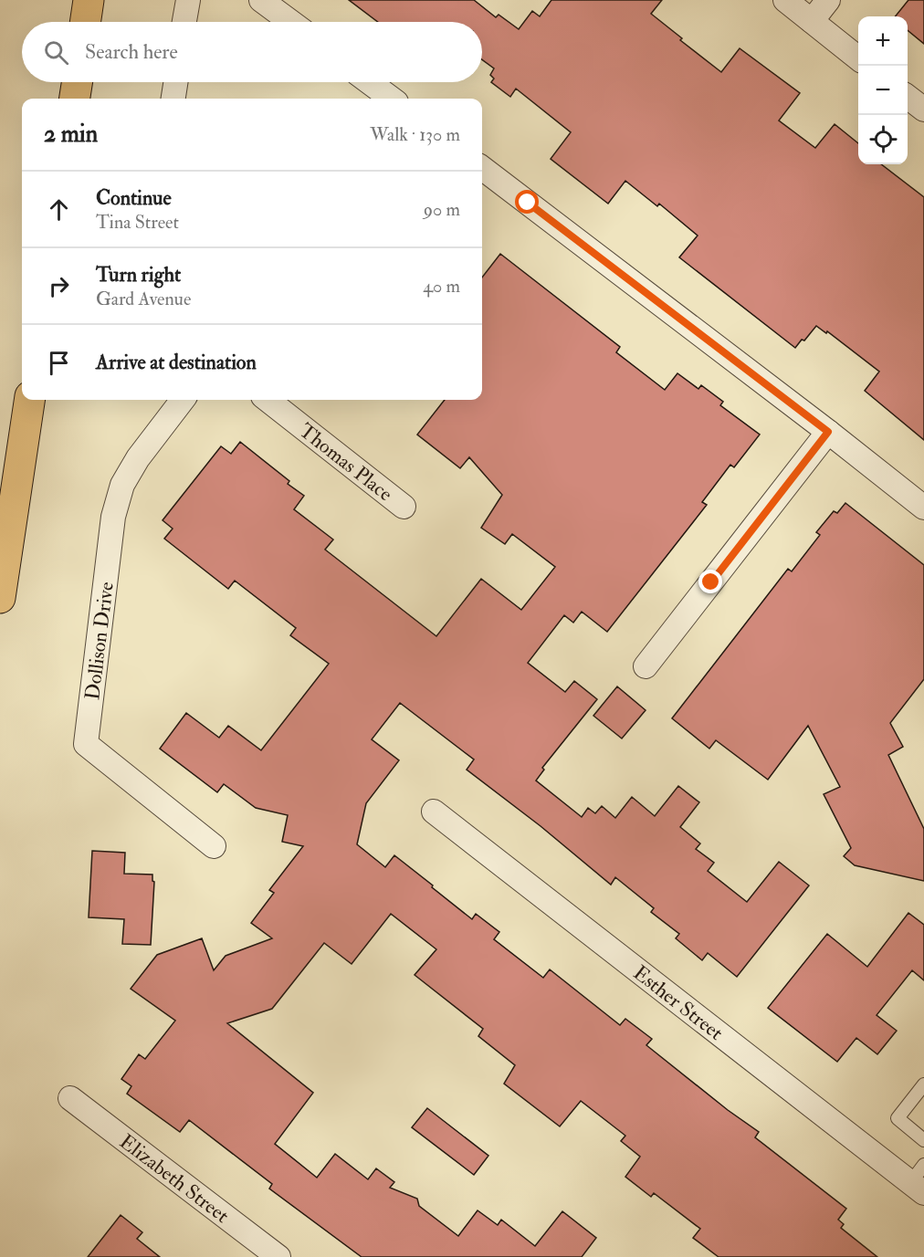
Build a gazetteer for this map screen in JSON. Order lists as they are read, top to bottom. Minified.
{"streets":{"street":["Thomas Place","Dollison Drive","Esther Street","Elizabeth Street"]},"page":{"map_buttons":["+","−"],"search":"Search here","heading":["2 min","Walk · 130 m"],"list":[["Continue","Tina Street","90 m"],["Turn right","Gard Avenue","40 m"],"Arrive at destination"]}}
